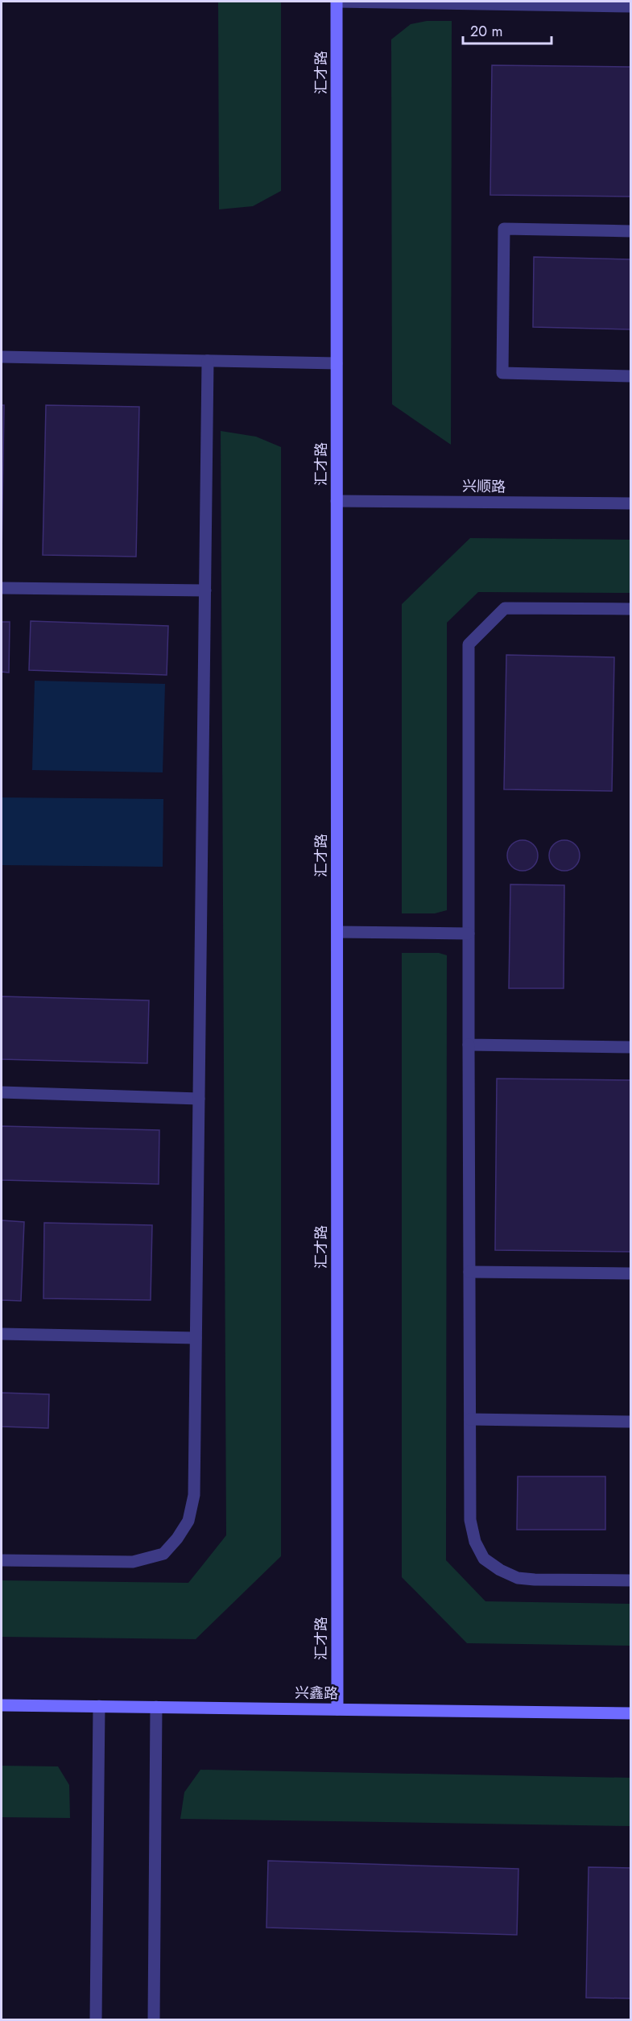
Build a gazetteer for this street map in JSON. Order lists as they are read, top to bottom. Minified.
{"streets":{"main road":["汇才路","兴鑫路"],"street":["兴顺路"]},"crossings":[["汇才路","兴顺路"],["汇才路","兴鑫路"]],"scale_bar":"20 m"}
